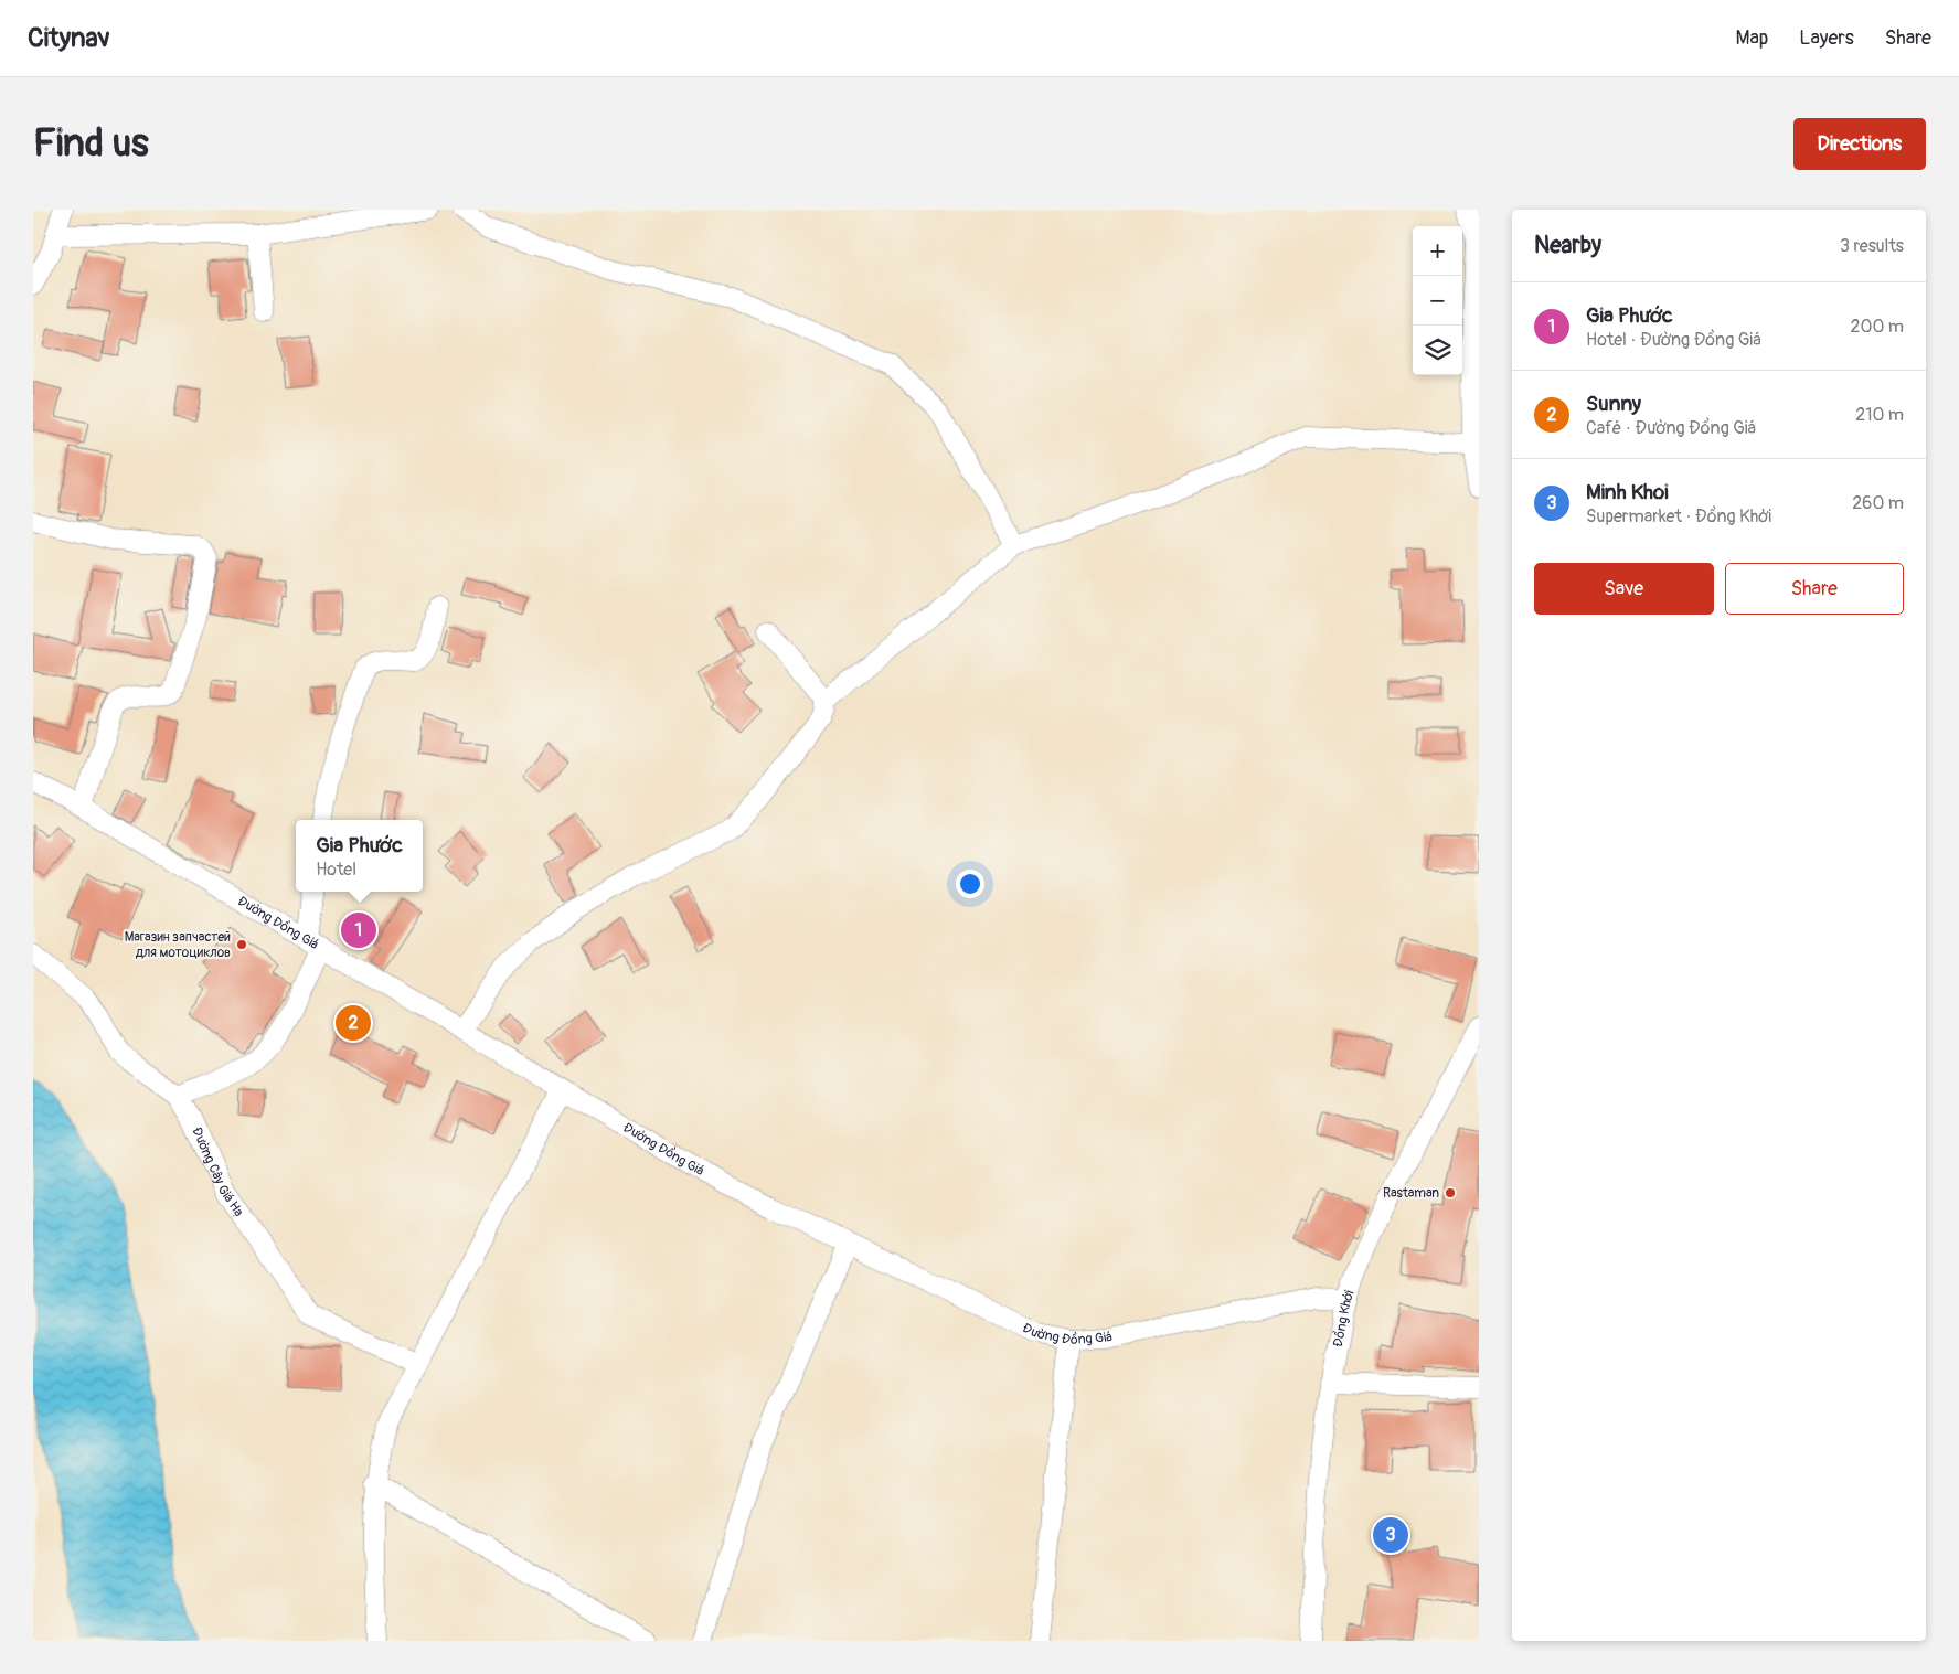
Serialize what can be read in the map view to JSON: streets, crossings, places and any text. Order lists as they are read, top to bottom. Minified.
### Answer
{"streets":{"street":["Đường Đồng Giá","Đường Cây Giá Hạ","Đồng Khởi"]},"crossings":[["Đường Đồng Giá","Đồng Khởi"]],"places":["Магазин запчастей для мотоциклов","Rastaman"],"page":{"header":"Citynav","nav":["Map","Layers","Share"],"buttons":["Directions",["Save","Share"]],"title":"Find us","heading":["Nearby","3 results"],"map_buttons":["+","−"],"list":[{"mark":"1","name":"Gia Phước","note":"Hotel · Đường Đồng Giá","value":"200 m"},{"mark":"2","name":"Sunny","note":"Café · Đường Đồng Giá","value":"210 m"},{"mark":"3","name":"Minh Khoi","note":"Supermarket · Đồng Khởi","value":"260 m"}],"popup":["Gia Phước","Hotel"],"pins":["1","2","3"]}}
